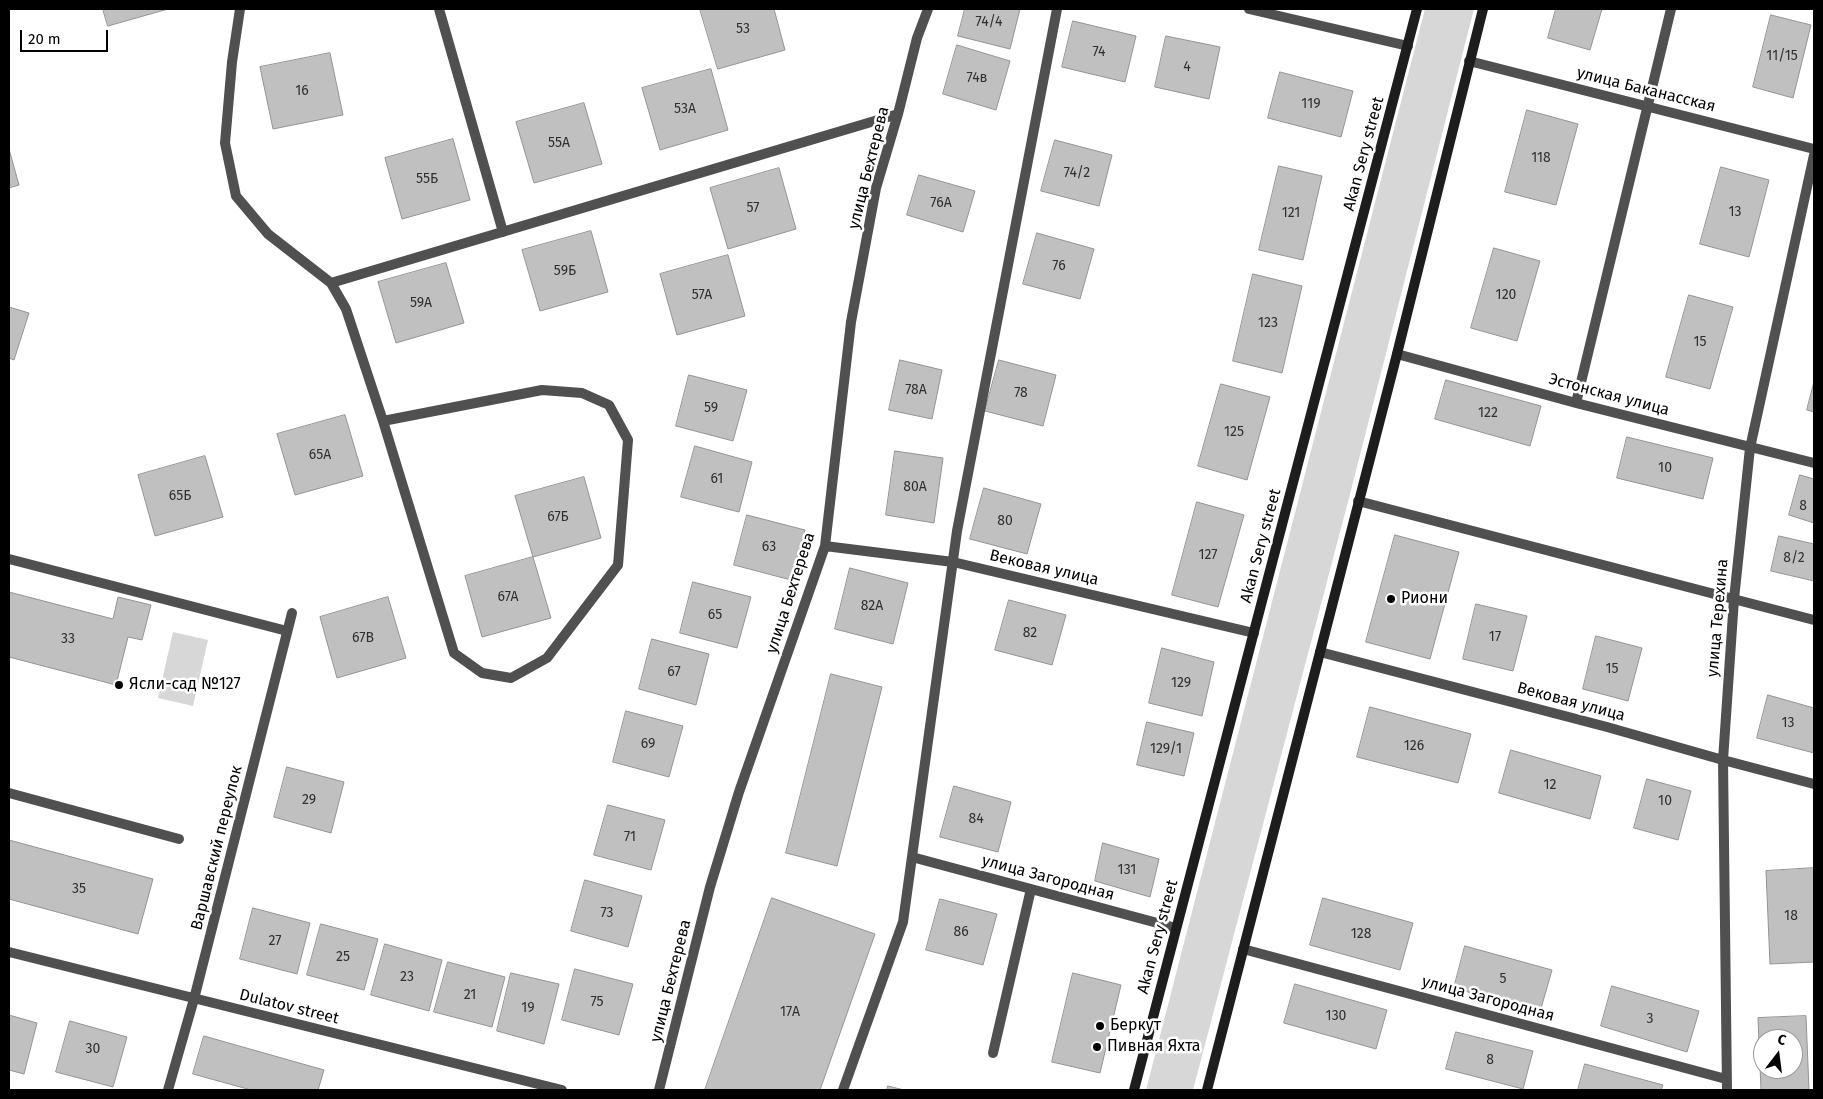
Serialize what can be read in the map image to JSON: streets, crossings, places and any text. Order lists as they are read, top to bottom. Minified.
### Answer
{"streets":{"street":["улица Баканасская","Akan Sery street","улица Бехтерева","Эстонская улица","Вековая улица","улица Терехина","Варшавский переулок","улица Загородная","Dulatov street"]},"crossings":[["Akan Sery street","Вековая улица"],["Akan Sery street","улица Загородная"],["улица Бехтерева","Вековая улица"],["Эстонская улица","улица Терехина"],["Вековая улица","улица Терехина"],["улица Терехина","улица Загородная"],["Варшавский переулок","Dulatov street"]],"places":["Риони","Ясли-сад №127","Беркут","Пивная Яхта"],"house_numbers":["74/4","53","74","11/15","4","74в","16","119","53А","55А","118","74/2","55Б","76А","57","13","121","76","59Б","57А","120","59А","123","15","78А","78","59","122","125","65А","10","61","80А","65Б","8","67Б","80","63","127","8/2","67А","82А","65","82","17","67В","33","15","67","129","13","69","126","129/1","12","29","10","84","71","131","35","73","18","86","128","27","25","23","5","21","75","19","17А","130","3","30","8"],"scale_bar":"20 m","north":"top"}
